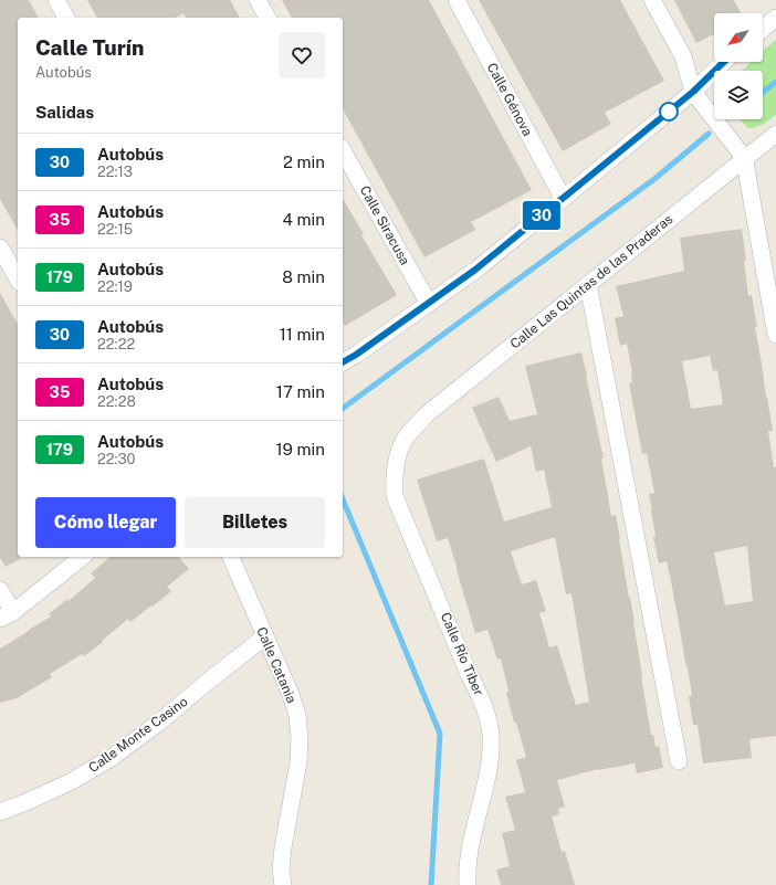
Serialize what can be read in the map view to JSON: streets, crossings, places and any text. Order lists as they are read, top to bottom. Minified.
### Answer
{"streets":{"street":["Calle Génova","Calle Siracusa","Calle Las Quintas de las Praderas","Calle Río Tiber","Calle Catania","Calle Monte Casino"]},"crossings":[["Calle Las Quintas de las Praderas","Calle Río Tiber"],["Calle Catania","Calle Monte Casino"]],"lines":["bus line 30"],"north":"bottom left","page":{"on_map":"30","heading":[["Calle Turín","Autobús"],"Salidas"],"list":[{"mark":"30","name":"Autobús","note":"22:13","value":"2 min"},{"mark":"35","name":"Autobús","note":"22:15","value":"4 min"},{"mark":"179","name":"Autobús","note":"22:19","value":"8 min"},{"mark":"30","name":"Autobús","note":"22:22","value":"11 min"},{"mark":"35","name":"Autobús","note":"22:28","value":"17 min"},{"mark":"179","name":"Autobús","note":"22:30","value":"19 min"}],"buttons":["Cómo llegar","Billetes"]}}
